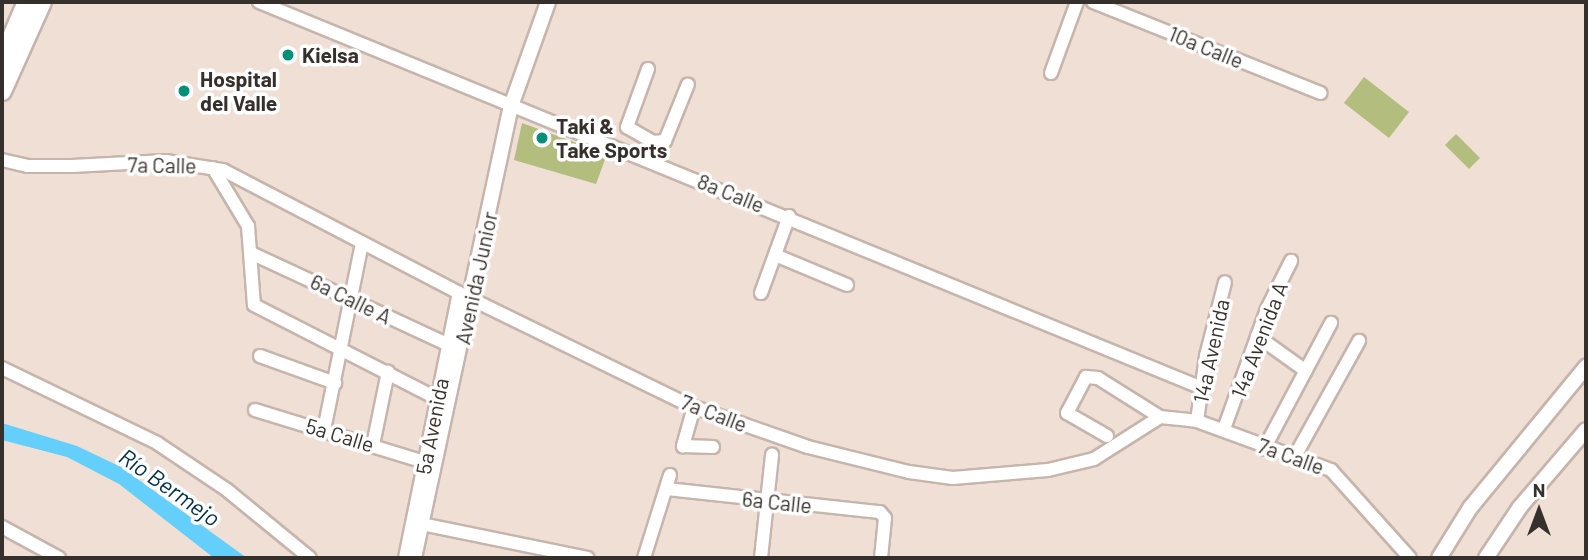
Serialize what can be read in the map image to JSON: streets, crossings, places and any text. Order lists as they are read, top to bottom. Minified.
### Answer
{"streets":{"main road":["Avenida Junior"],"street":["10a Calle","7a Calle","8a Calle","6a Calle A","14a Avenida A","14a Avenida","5a Avenida","5a Calle","6a Calle"]},"crossings":[["7a Calle","Avenida Junior"],["7a Calle","14a Avenida A"],["7a Calle","14a Avenida"],["7a Calle","5a Avenida"],["8a Calle","Avenida Junior"],["8a Calle","14a Avenida"],["Avenida Junior","5a Avenida"],["6a Calle A","5a Avenida"],["5a Avenida","5a Calle"]],"water":["Río Bermejo"],"places":["Kielsa","Hospital del Valle","Taki & Take Sports"],"north":"top"}
